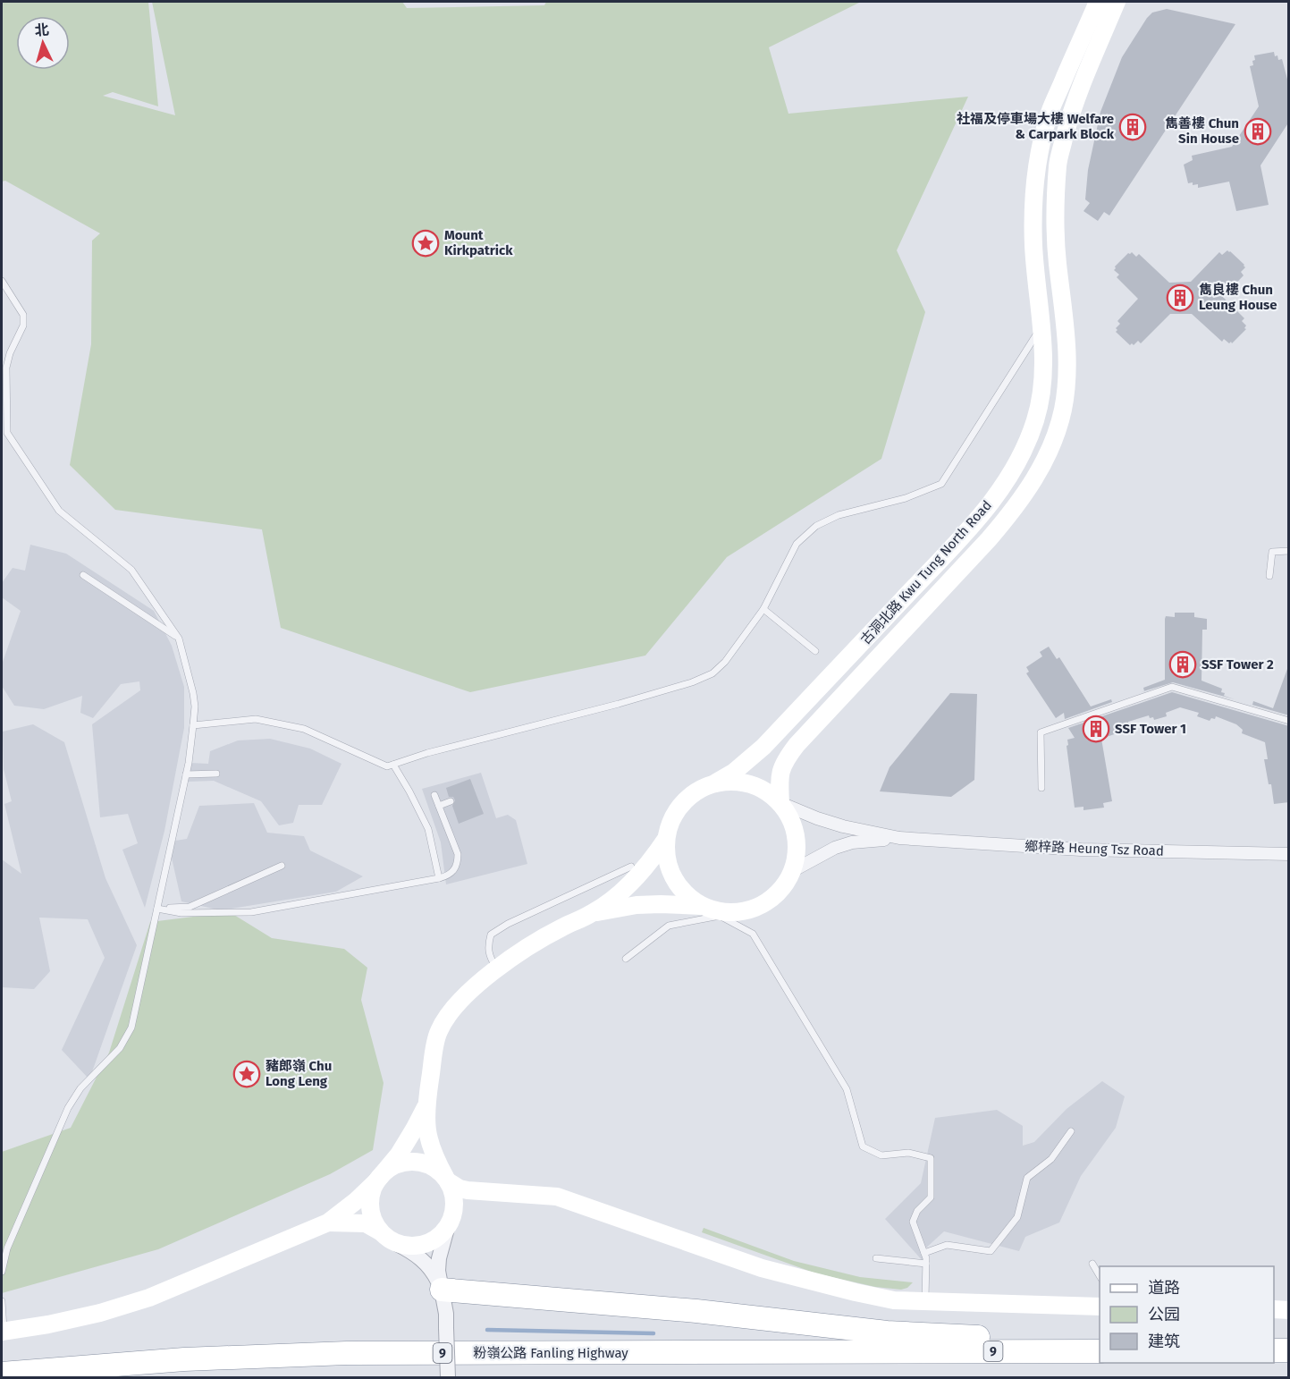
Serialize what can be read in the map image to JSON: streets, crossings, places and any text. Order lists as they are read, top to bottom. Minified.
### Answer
{"streets":{"highway":["9","粉嶺公路 Fanling Highway"],"main road":["古洞北路 Kwu Tung North Road"],"street":["鄉梓路 Heung Tsz Road"]},"crossings":[["古洞北路 Kwu Tung North Road","鄉梓路 Heung Tsz Road"]],"places":{"building":["社福及停車場大樓 Welfare & Carpark Block","雋善樓 Chun Sin House","雋良樓 Chun Leung House","SSF Tower 2","SSF Tower 1"],"place":["Mount Kirkpatrick","豬郎嶺 Chu Long Leng"]},"legend":["道路","公园","建筑"],"north":"top"}
